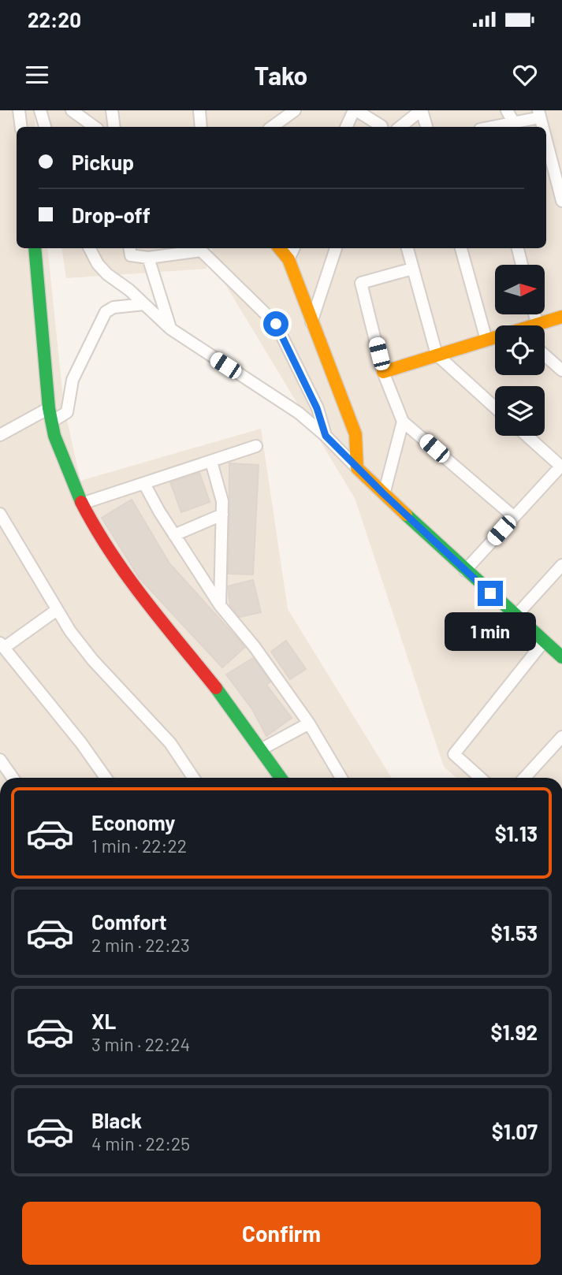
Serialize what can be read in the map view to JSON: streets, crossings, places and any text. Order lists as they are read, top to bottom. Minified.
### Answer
{"north":"right","page":{"status":"22:20","header":"Tako","banner":["Pickup","Drop-off"],"bubble":"1 min","list":[{"name":"Economy","note":"1 min · 22:22","value":"$1.13"},{"name":"Comfort","note":"2 min · 22:23","value":"$1.53"},{"name":"XL","note":"3 min · 22:24","value":"$1.92"},{"name":"Black","note":"4 min · 22:25","value":"$1.07"}],"buttons":"Confirm"}}
